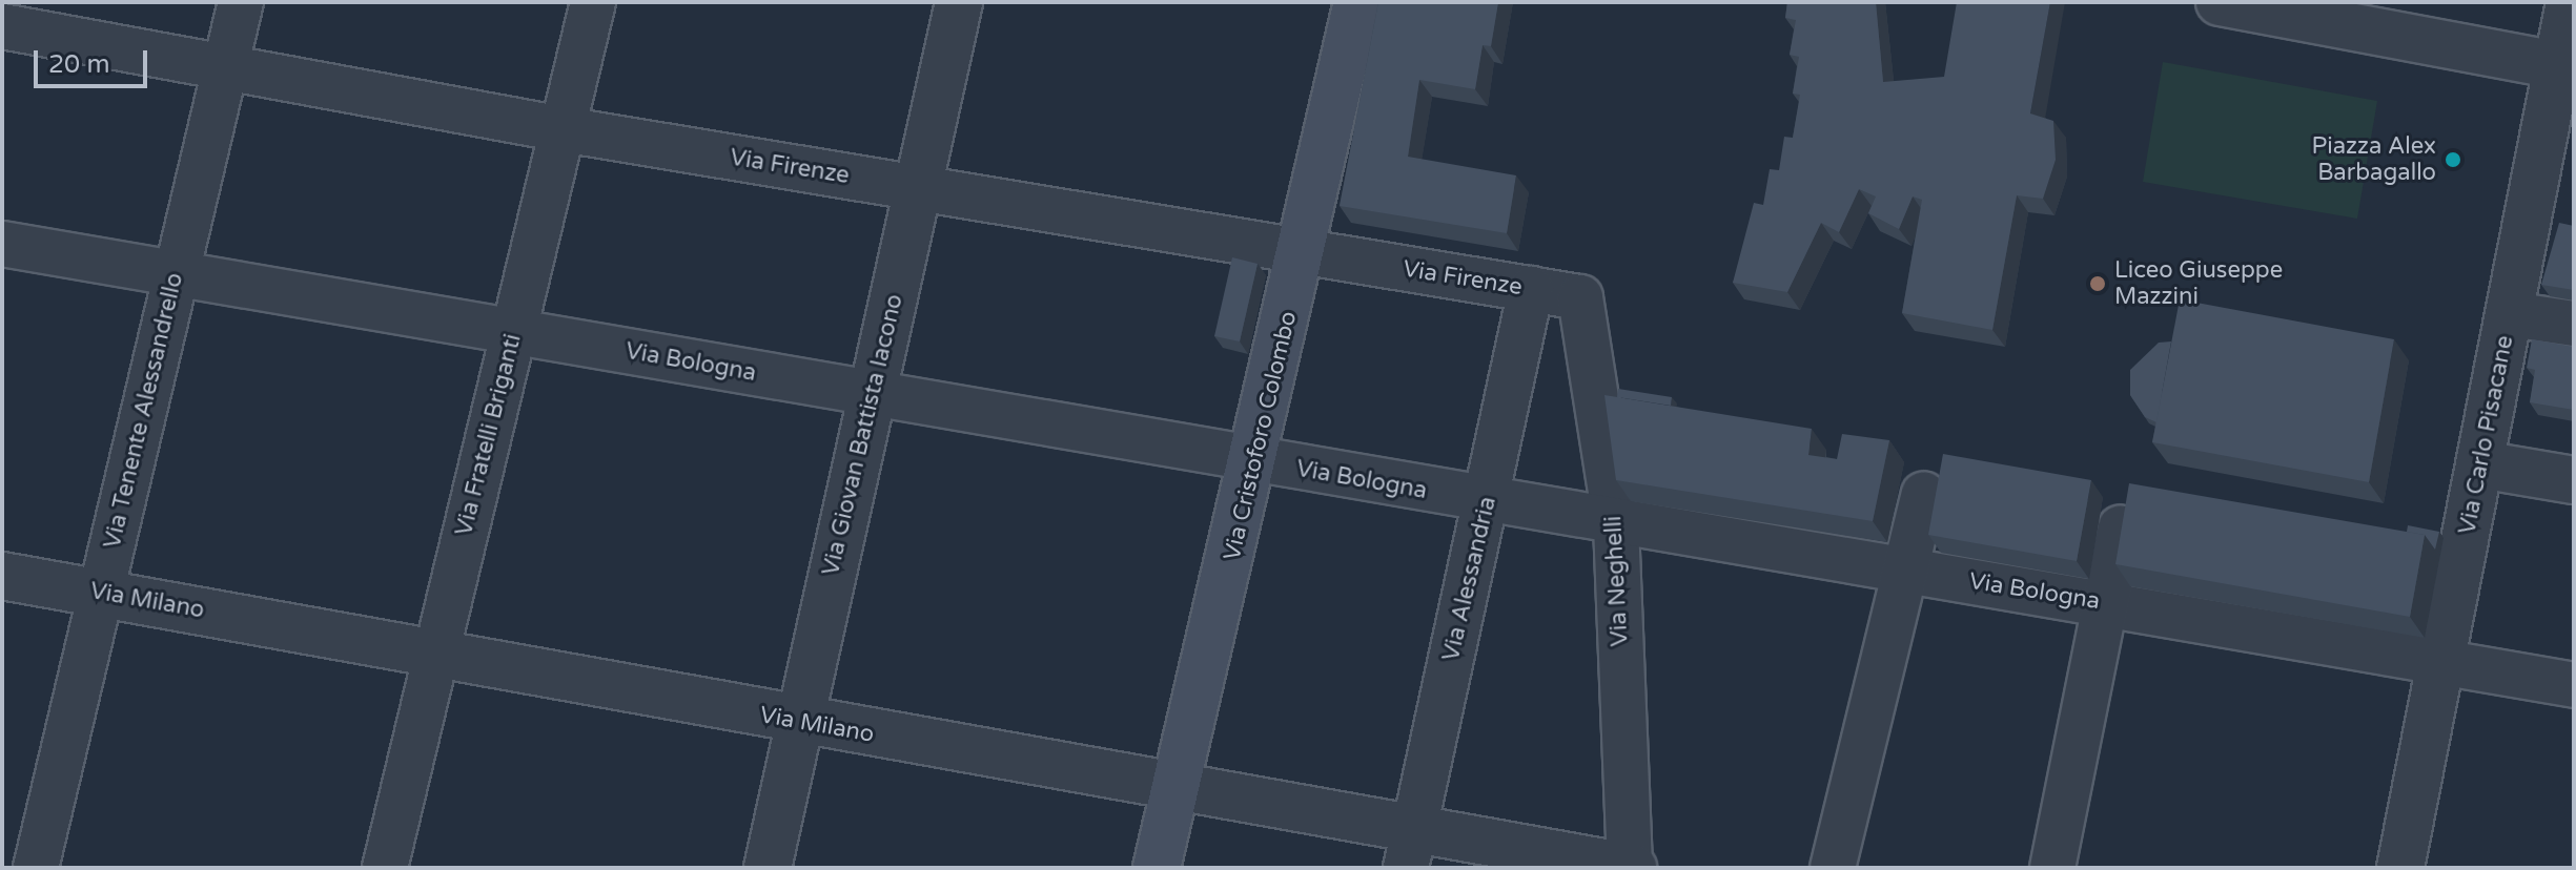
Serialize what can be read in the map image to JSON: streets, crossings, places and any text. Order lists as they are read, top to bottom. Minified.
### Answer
{"streets":{"main road":["Via Cristoforo Colombo"],"street":["Via Firenze","Via Bologna","Via Tenente Alessandrello","Via Fratelli Briganti","Via Giovan Battista Iacono","Via Carlo Pisacane","Via Alessandria","Via Neghelli","Via Milano"]},"crossings":[["Via Firenze","Via Tenente Alessandrello"],["Via Firenze","Via Fratelli Briganti"],["Via Firenze","Via Giovan Battista Iacono"],["Via Firenze","Via Cristoforo Colombo"],["Via Firenze","Via Alessandria"],["Via Firenze","Via Neghelli"],["Via Bologna","Via Tenente Alessandrello"],["Via Bologna","Via Fratelli Briganti"],["Via Bologna","Via Giovan Battista Iacono"],["Via Bologna","Via Carlo Pisacane"],["Via Bologna","Via Cristoforo Colombo"],["Via Bologna","Via Alessandria"],["Via Bologna","Via Neghelli"],["Via Tenente Alessandrello","Via Milano"],["Via Fratelli Briganti","Via Milano"],["Via Giovan Battista Iacono","Via Milano"],["Via Cristoforo Colombo","Via Milano"],["Via Alessandria","Via Milano"],["Via Neghelli","Via Milano"]],"places":["Piazza Alex Barbagallo","Liceo Giuseppe Mazzini"],"scale_bar":"20 m"}
